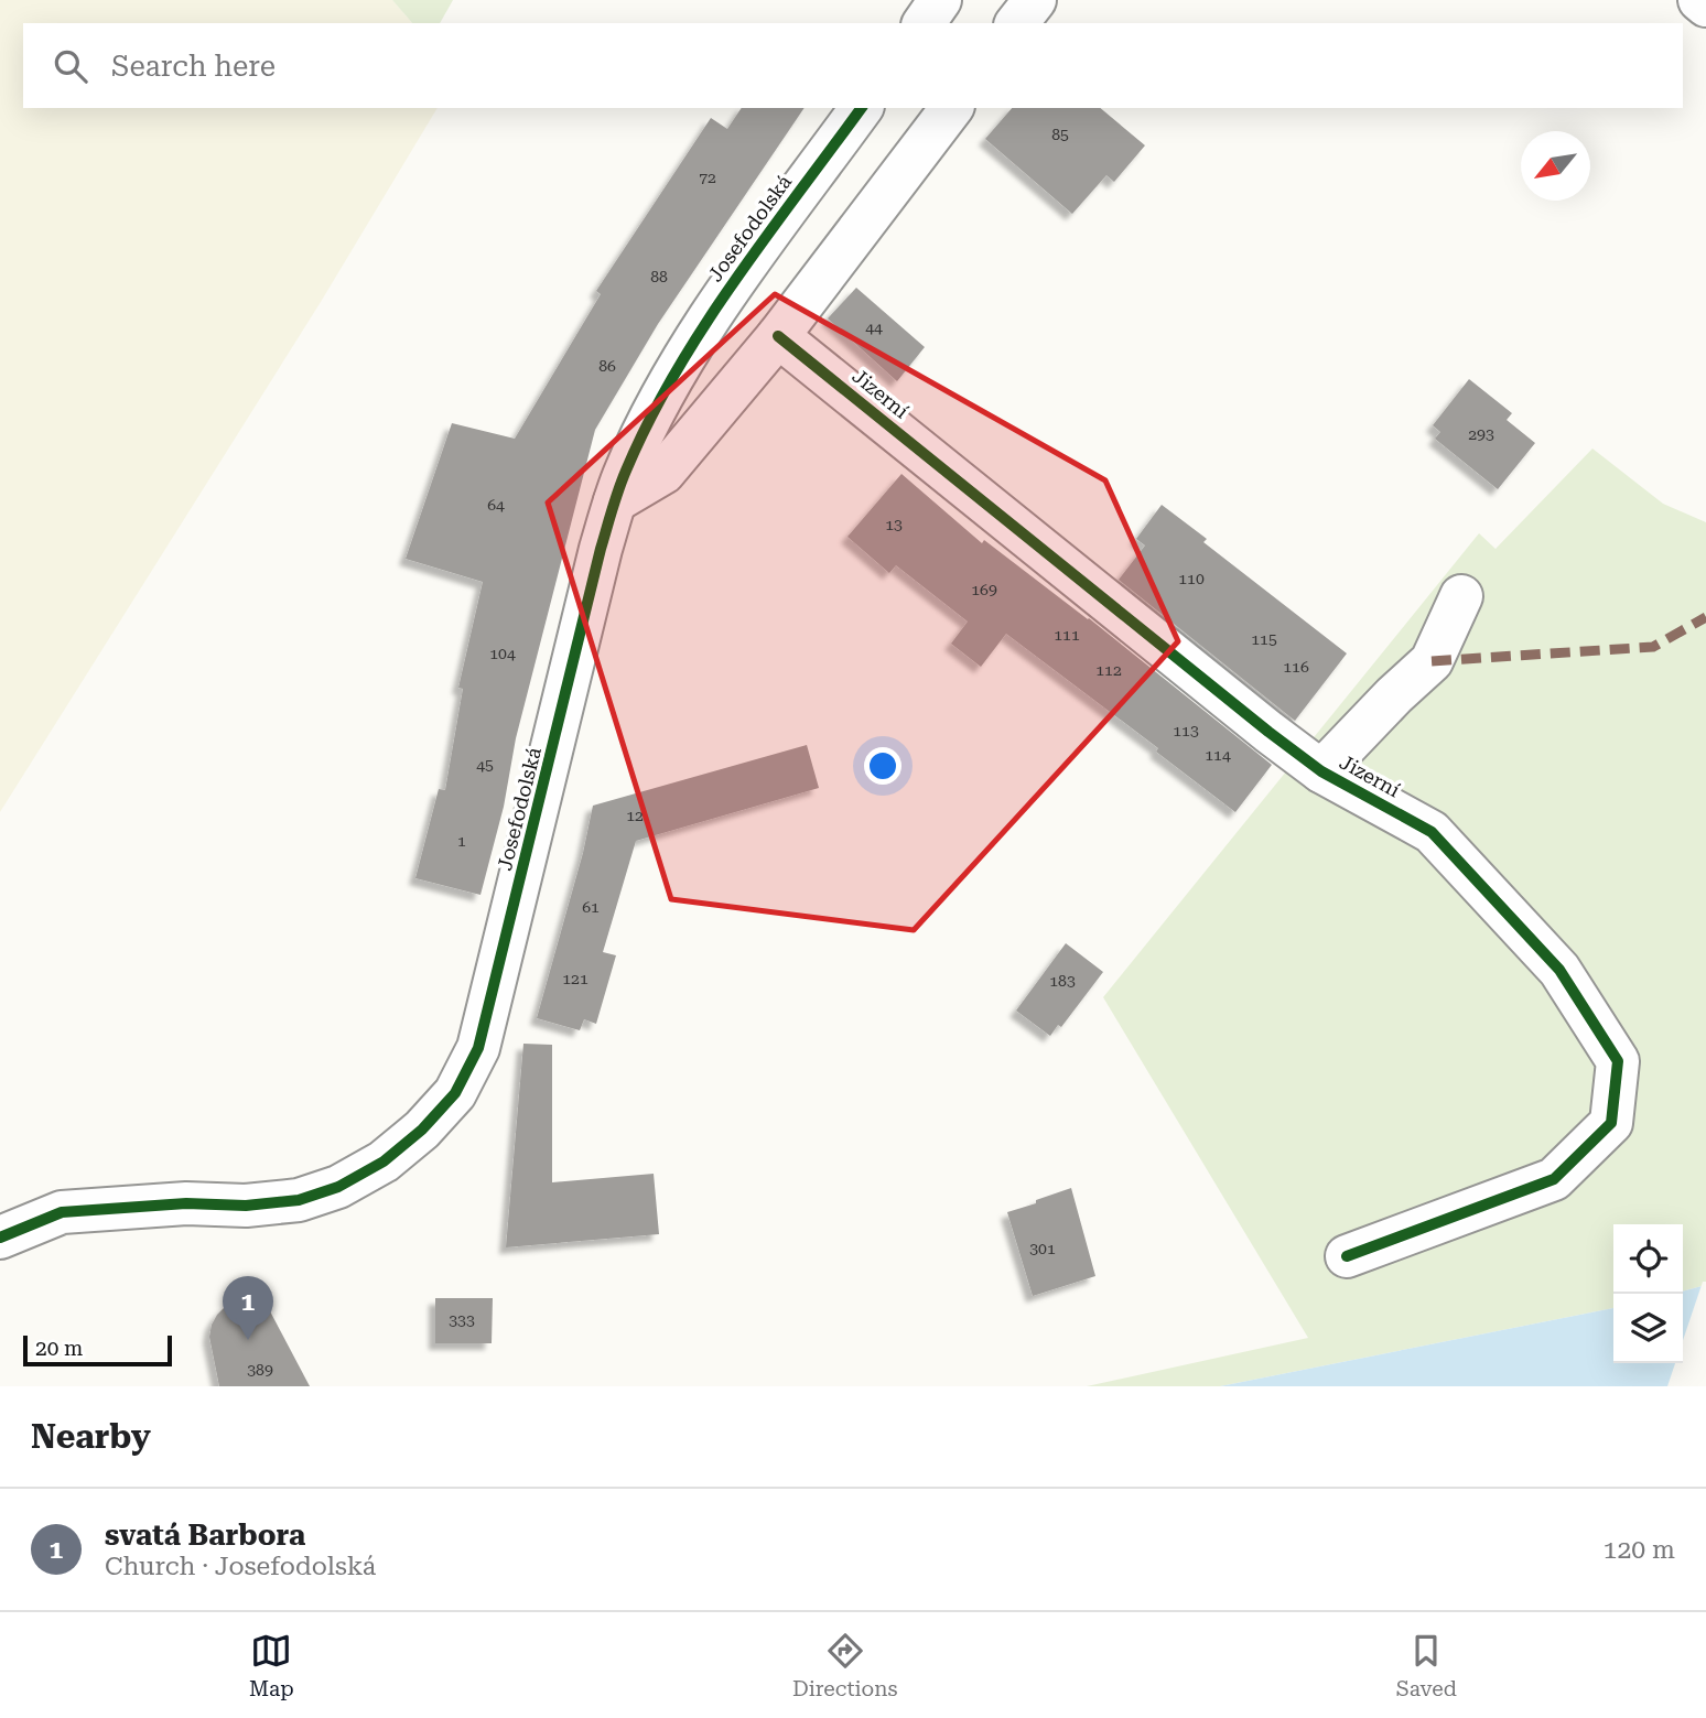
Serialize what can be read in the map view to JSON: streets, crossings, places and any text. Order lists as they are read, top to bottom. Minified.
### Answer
{"streets":{"street":["Josefodolská","Jizerní"]},"house_numbers":["85","72","88","44","86","293","64","13","110","169","111","115","104","116","112","113","114","45","12","1","61","121","183","301","333","389"],"scale_bar":"20 m","north":"bottom left","page":{"search":"Search here","pins":"1","scale":"20 m","heading":"Nearby","list":[{"mark":"1","name":"svatá Barbora","note":"Church · Josefodolská","value":"120 m"}],"nav":["Map","Directions","Saved"]}}
